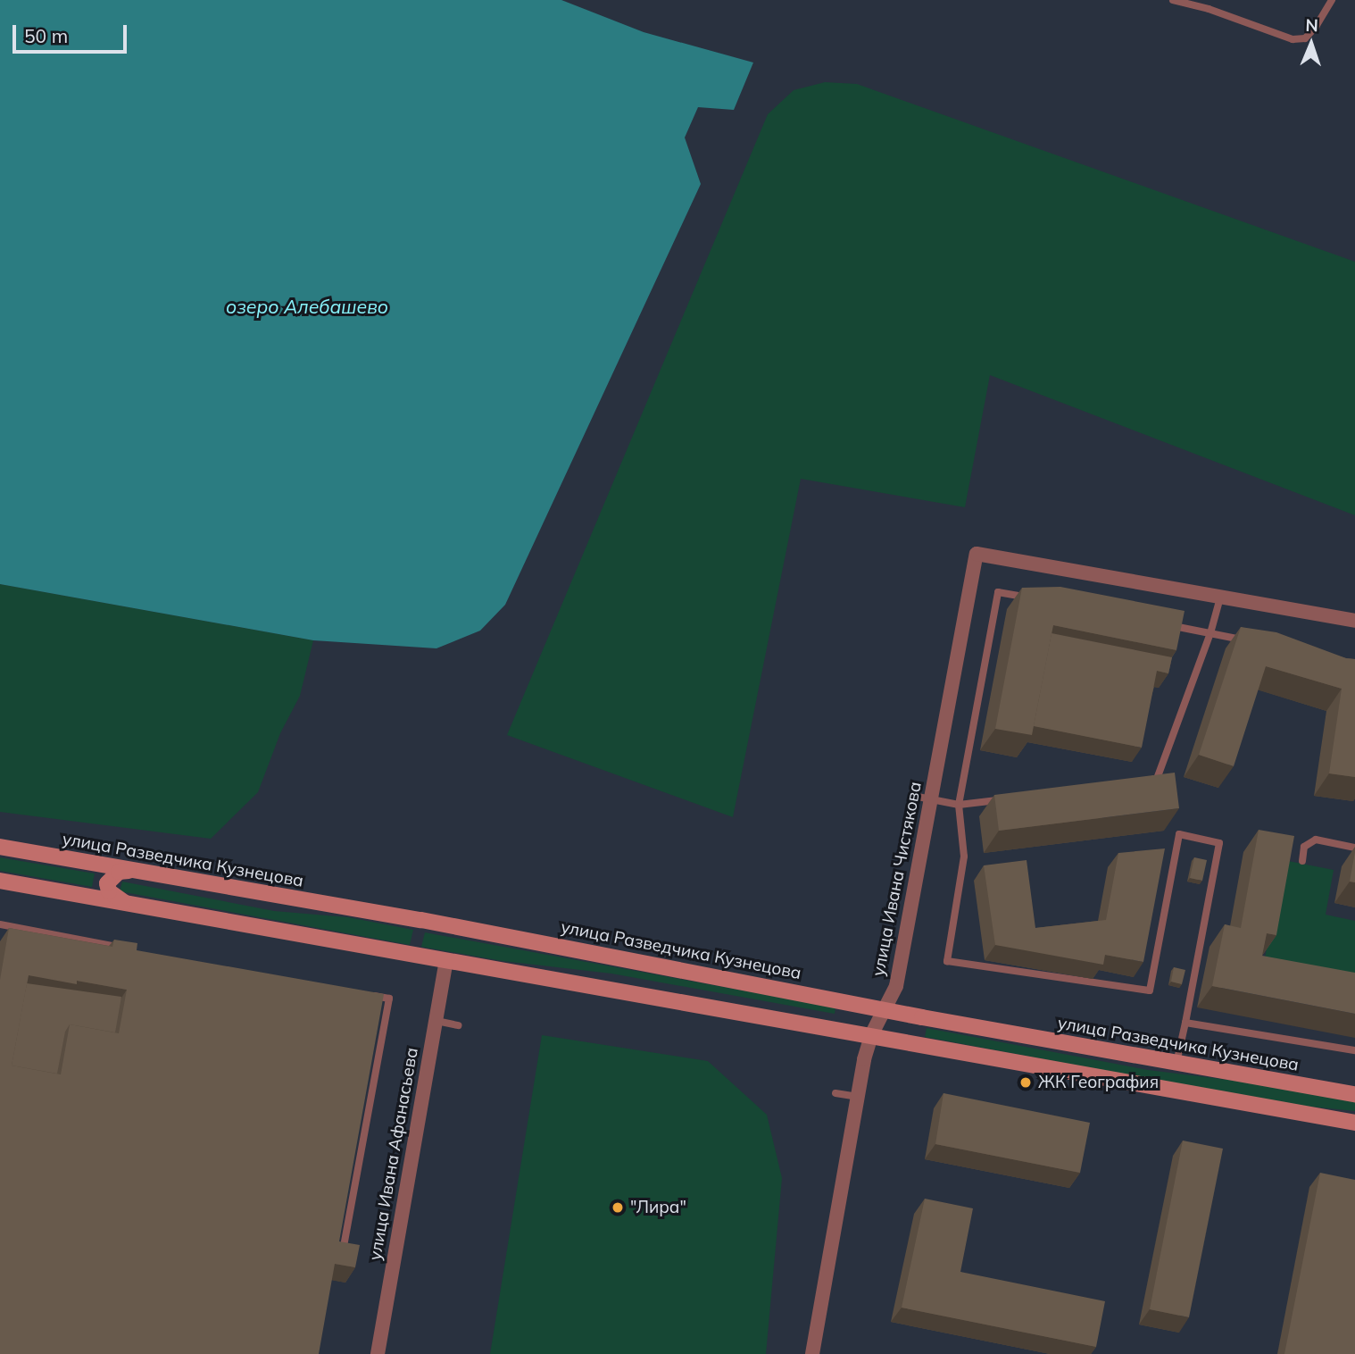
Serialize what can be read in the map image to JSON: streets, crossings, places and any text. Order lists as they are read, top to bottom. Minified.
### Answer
{"streets":{"main road":["улица Разведчика Кузнецова"],"street":["улица Ивана Чистякова","улица Ивана Афанасьева"]},"crossings":[["улица Разведчика Кузнецова","улица Ивана Чистякова"]],"water":["озеро Алебашево"],"places":["ЖК География","\"Лира\""],"scale_bar":"50 m","north":"top"}
